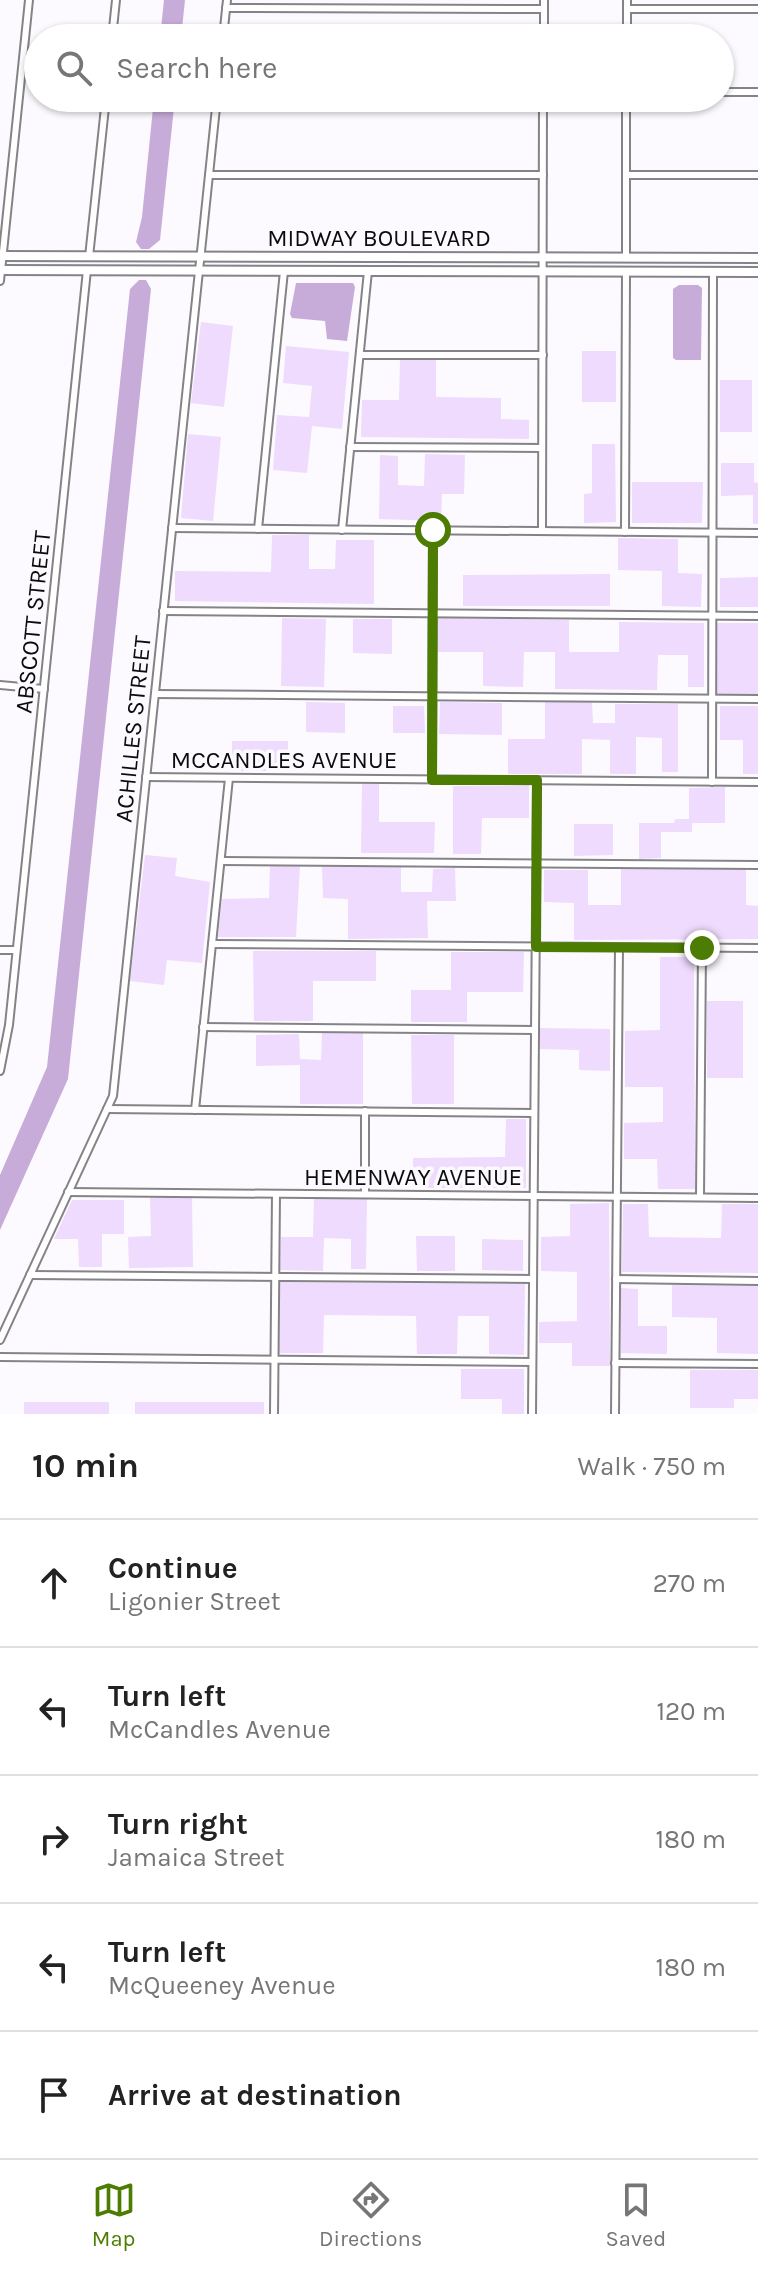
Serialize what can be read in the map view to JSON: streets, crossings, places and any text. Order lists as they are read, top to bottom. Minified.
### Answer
{"streets":{"street":["MIDWAY BOULEVARD","ABSCOTT STREET","ACHILLES STREET","MCCANDLES AVENUE","HEMENWAY AVENUE"]},"crossings":[["MIDWAY BOULEVARD","ABSCOTT STREET"],["MIDWAY BOULEVARD","ACHILLES STREET"],["ACHILLES STREET","MCCANDLES AVENUE"],["ACHILLES STREET","HEMENWAY AVENUE"]],"page":{"search":"Search here","heading":["10 min","Walk · 750 m"],"list":[["Continue","Ligonier Street","270 m"],["Turn left","McCandles Avenue","120 m"],["Turn right","Jamaica Street","180 m"],["Turn left","McQueeney Avenue","180 m"],"Arrive at destination"],"nav":["Map","Directions","Saved"]}}
